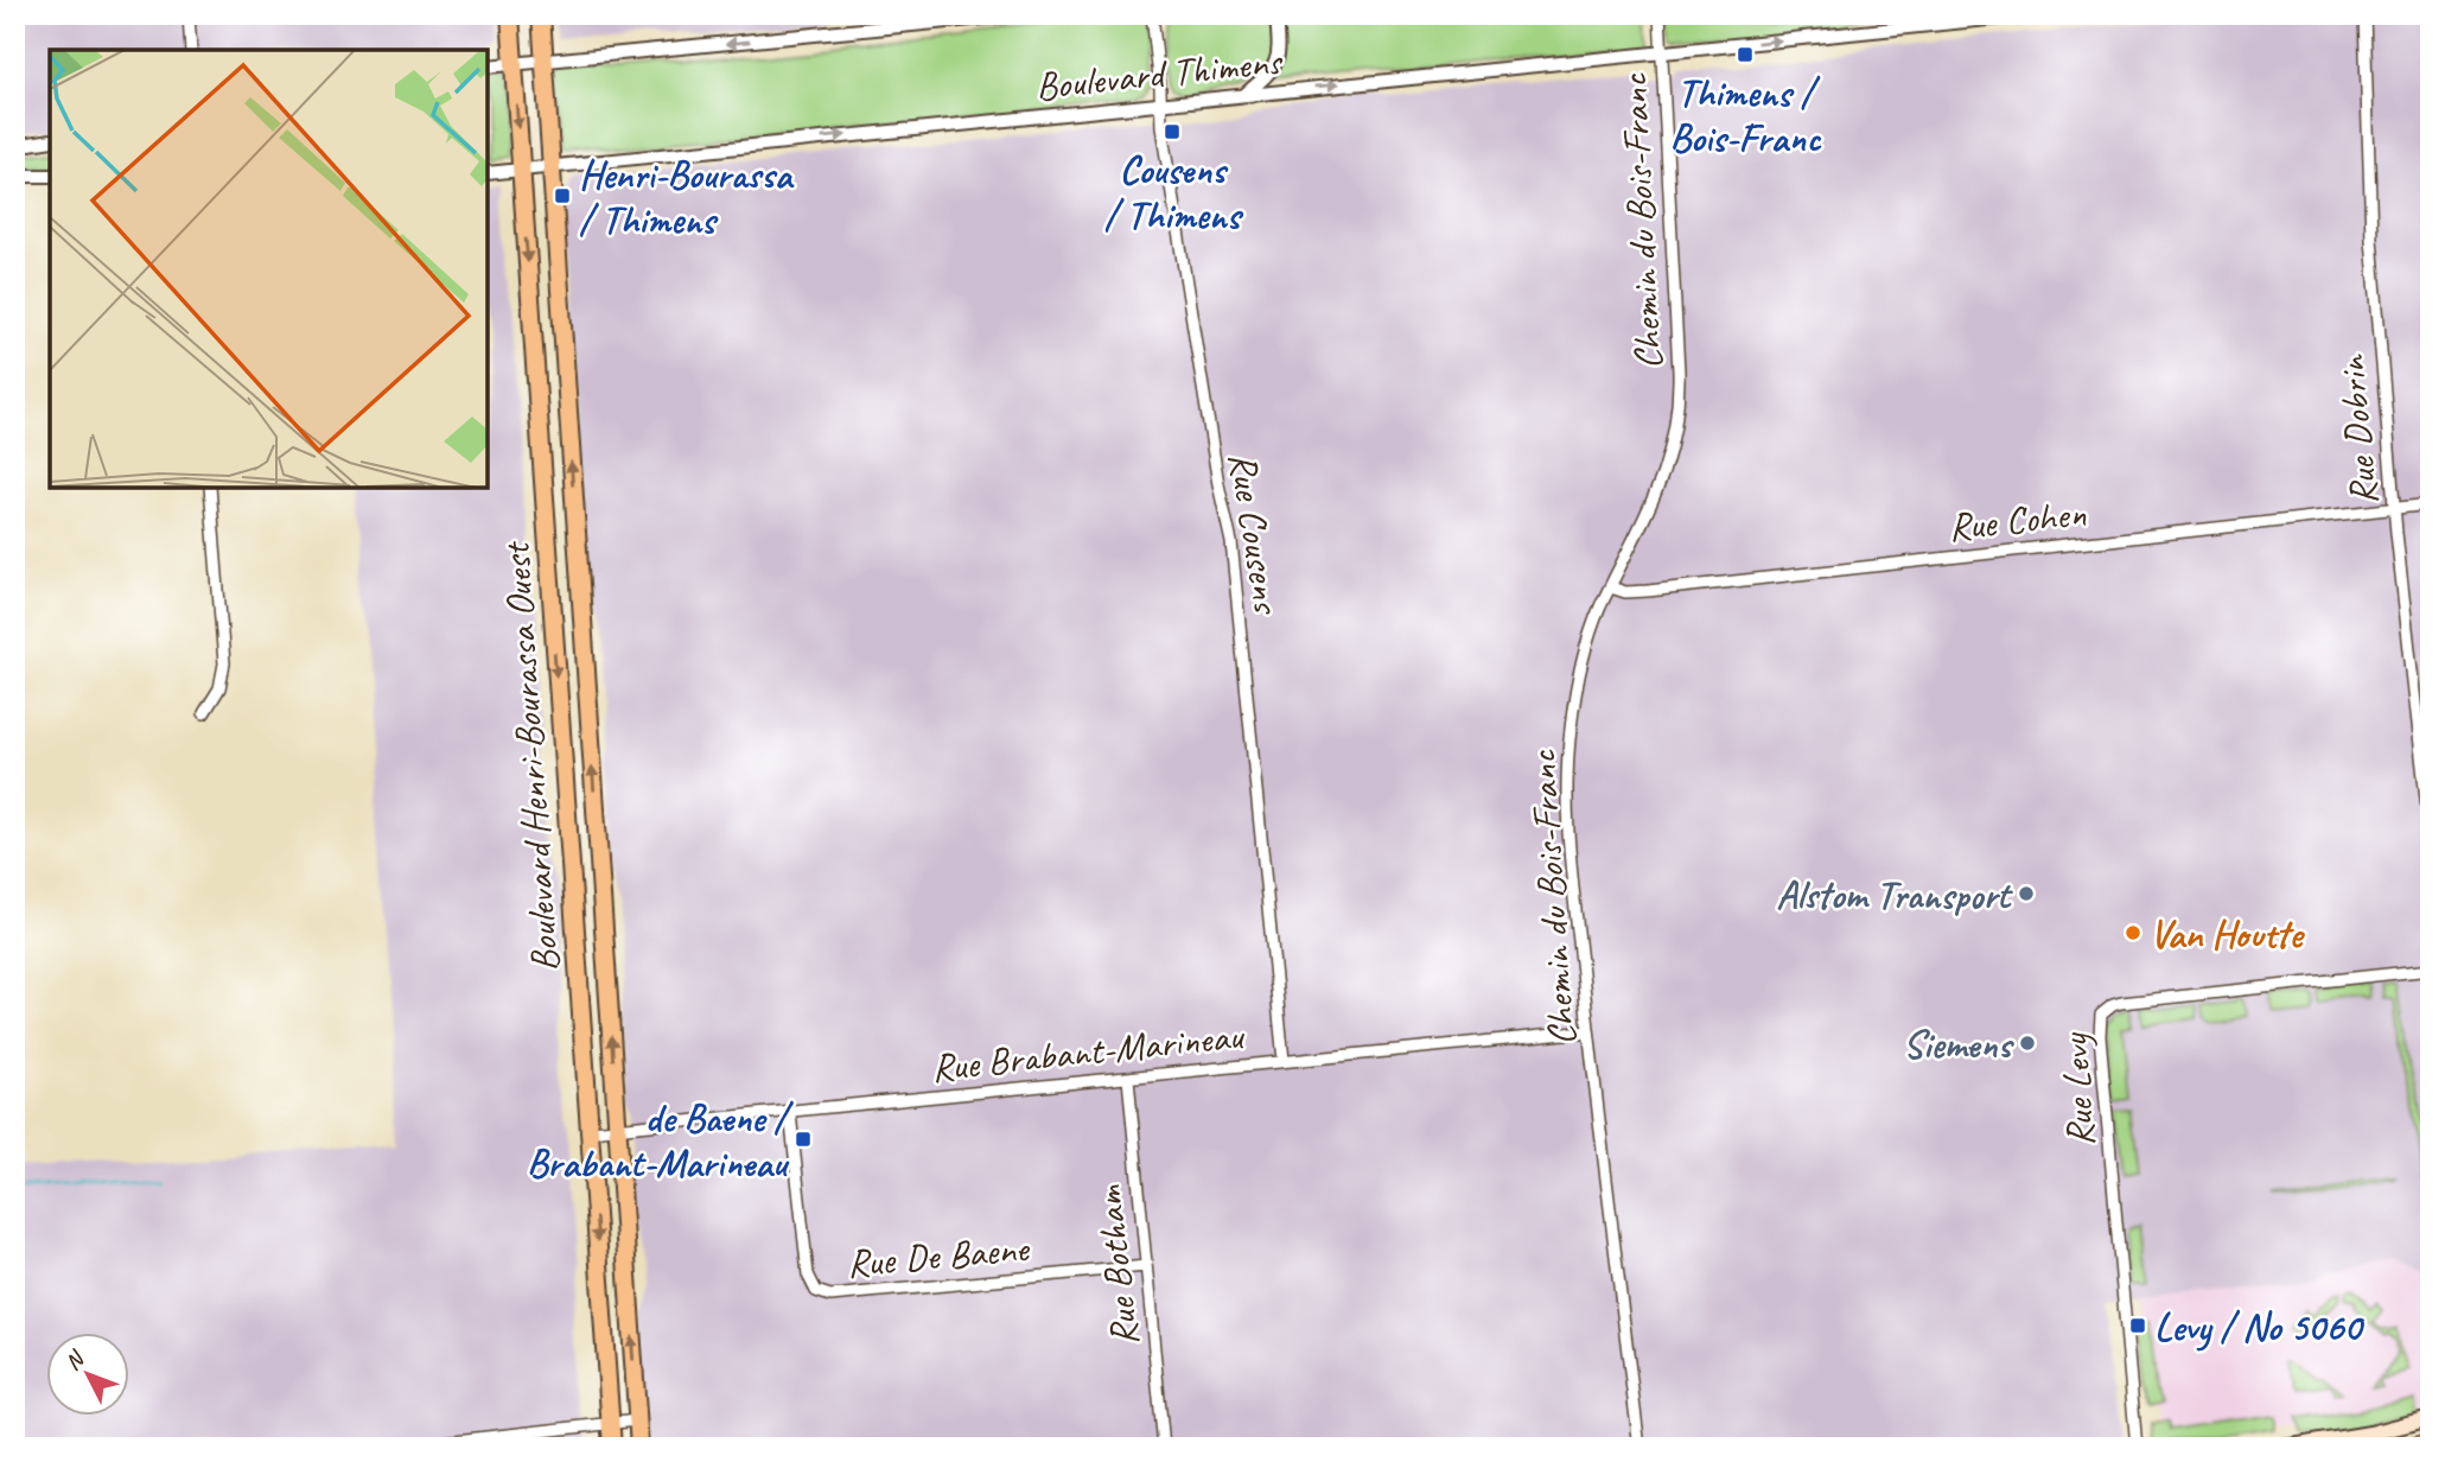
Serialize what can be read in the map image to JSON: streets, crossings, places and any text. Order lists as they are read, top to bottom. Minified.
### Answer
{"streets":{"main road":["Boulevard Henri-Bourassa Ouest"],"street":["Boulevard Thimens","Chemin du Bois-Franc","Rue Dobrin","Rue Cohen","Rue Cousens","Rue Brabant-Marineau","Rue Levy","Rue De Baene","Rue Botham"]},"crossings":[["Boulevard Thimens","Chemin du Bois-Franc"],["Boulevard Thimens","Rue Cousens"],["Boulevard Thimens","Boulevard Henri-Bourassa Ouest"],["Chemin du Bois-Franc","Rue Cohen"],["Chemin du Bois-Franc","Rue Brabant-Marineau"],["Rue Dobrin","Rue Cohen"],["Rue Cousens","Rue Brabant-Marineau"],["Boulevard Henri-Bourassa Ouest","Rue Brabant-Marineau"],["Rue Brabant-Marineau","Rue De Baene"],["Rue Brabant-Marineau","Rue Botham"],["Rue De Baene","Rue Botham"]],"places":{"transit":["Thimens / Bois-Franc","Cousens / Thimens","Henri-Bourassa / Thimens","de Baene / Brabant-Marineau","Levy / No 5060"],"other":["Alstom Transport","Van Houtte","Siemens"]},"north":"top left"}
